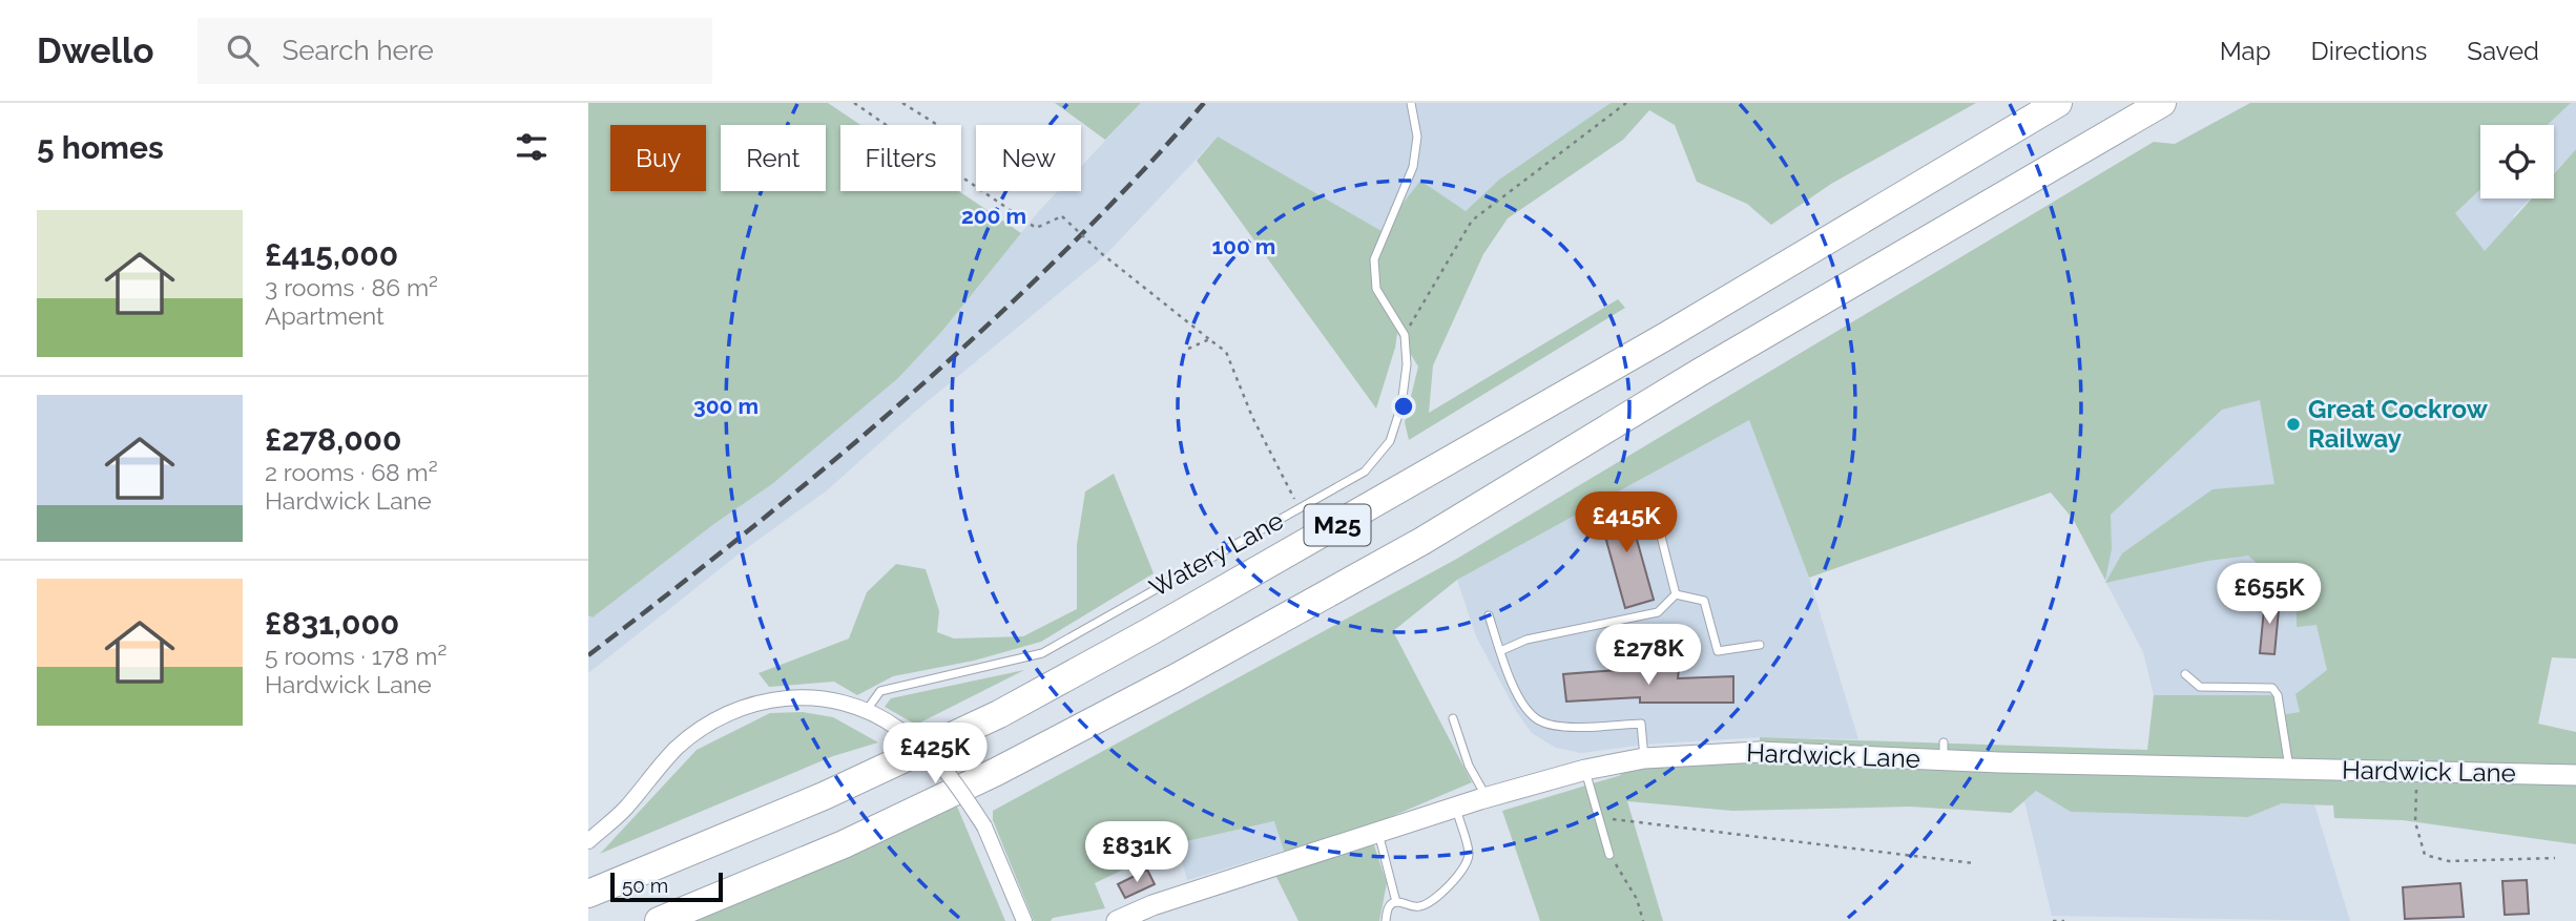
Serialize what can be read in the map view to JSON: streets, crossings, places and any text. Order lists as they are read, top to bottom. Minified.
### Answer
{"streets":{"highway":["M25"],"street":["Hardwick Lane"],"lane":["Watery Lane"]},"places":["Great Cockrow Railway"],"scale_bar":"50 m","page":{"header":"Dwello","search":"Search here","nav":["Map","Directions","Saved"],"heading":"5 homes","chip":["Buy","Rent","Filters","New"],"list":[{"name":"£415,000","note":"3 rooms · 86 m² · Apartment"},{"name":"£278,000","note":"2 rooms · 68 m² · Hardwick Lane"},{"name":"£831,000","note":"5 rooms · 178 m² · Hardwick Lane"}],"price":["£415K","£655K","£278K","£425K","£831K"],"scale":"50 m"},"rings":["200 m","100 m","300 m"]}
